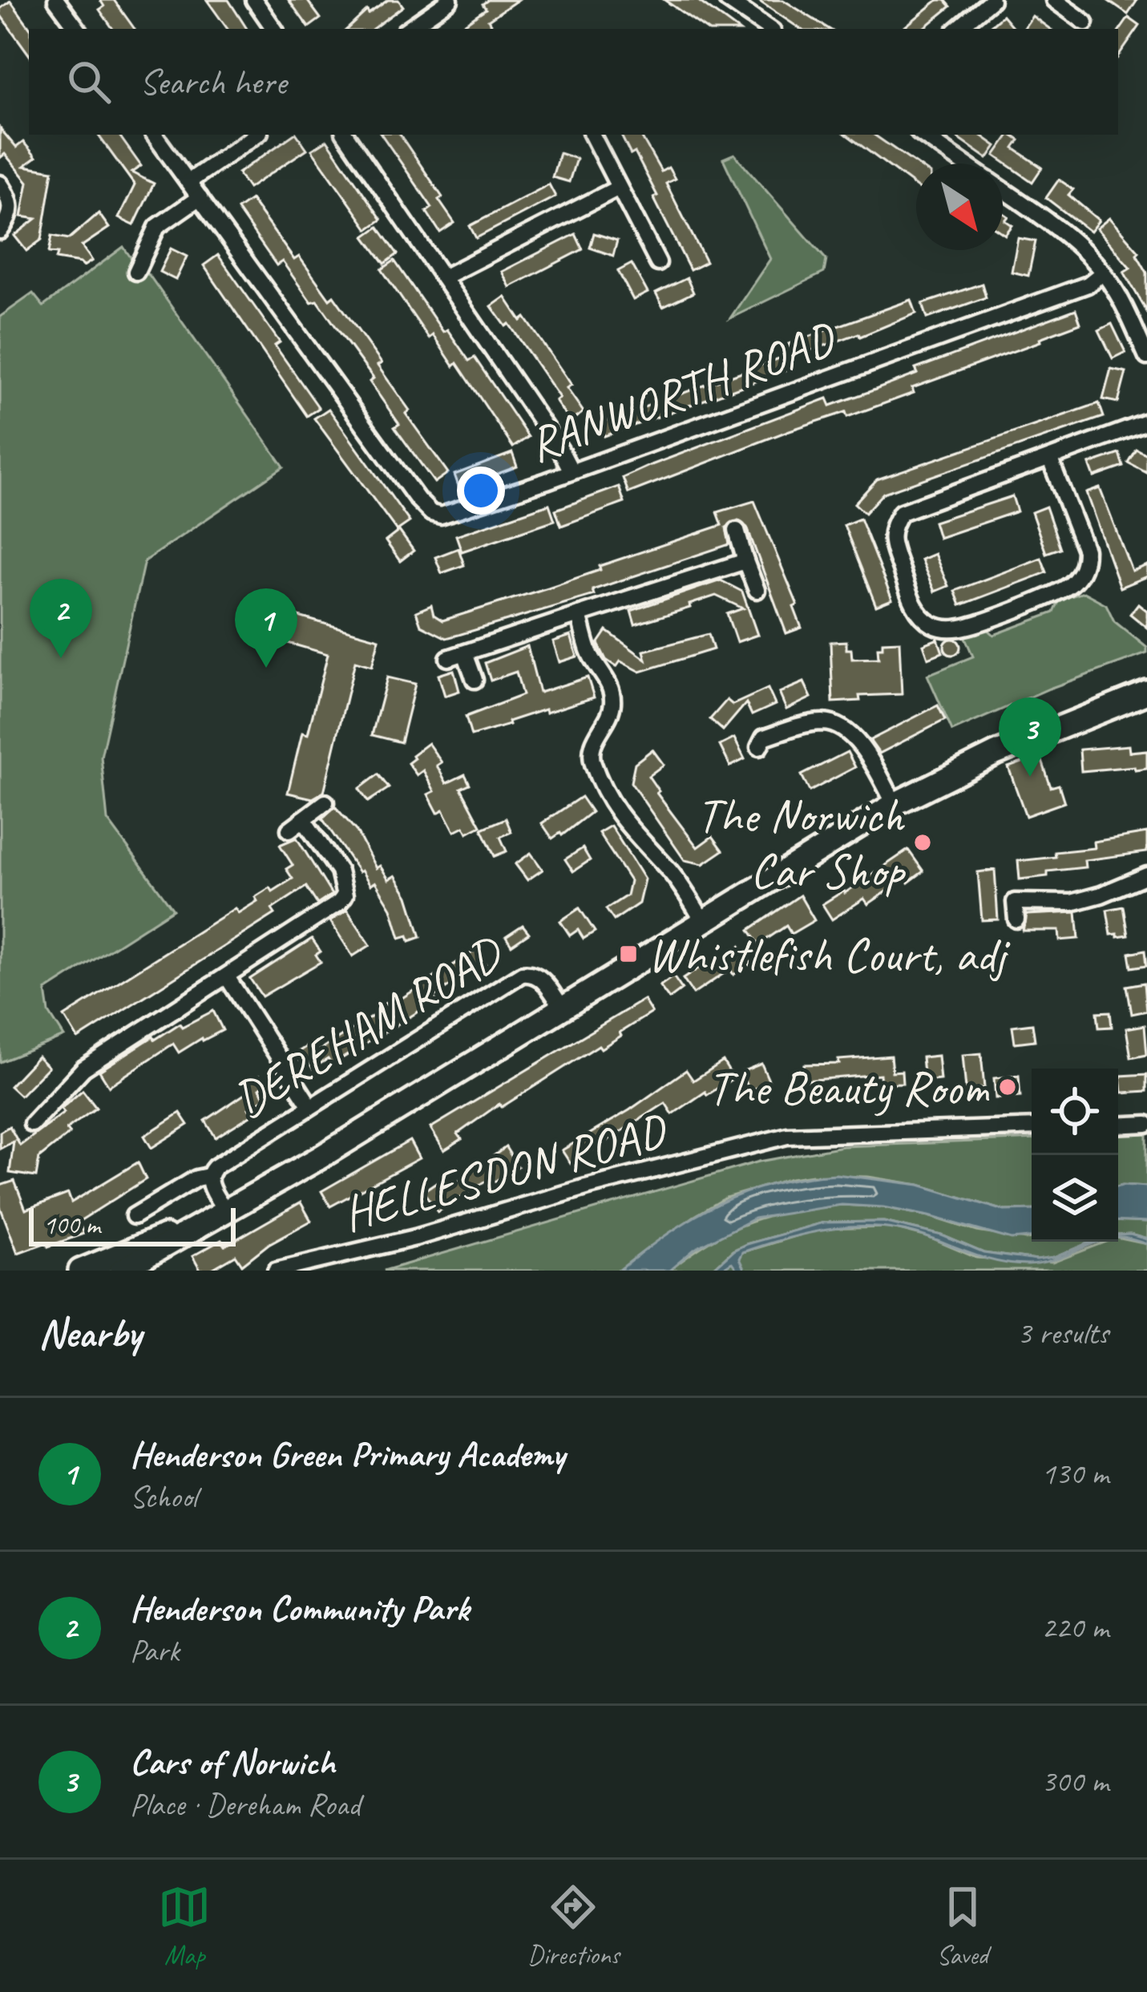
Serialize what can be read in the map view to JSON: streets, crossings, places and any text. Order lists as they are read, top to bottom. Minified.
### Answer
{"streets":{"highway":["DEREHAM ROAD"],"street":["RANWORTH ROAD","HELLESDON ROAD"]},"places":{"other":["The Norwich Car Shop","The Beauty Room"],"transit":["Whistlefish Court, adj"]},"scale_bar":"100 m","north":"bottom right","page":{"search":"Search here","pins":["2","1","3"],"scale":"100 m","heading":["Nearby","3 results"],"list":[{"mark":"1","name":"Henderson Green Primary Academy","note":"School","value":"130 m"},{"mark":"2","name":"Henderson Community Park","note":"Park","value":"220 m"},{"mark":"3","name":"Cars of Norwich","note":"Place · Dereham Road","value":"300 m"}],"nav":["Map","Directions","Saved"]}}
